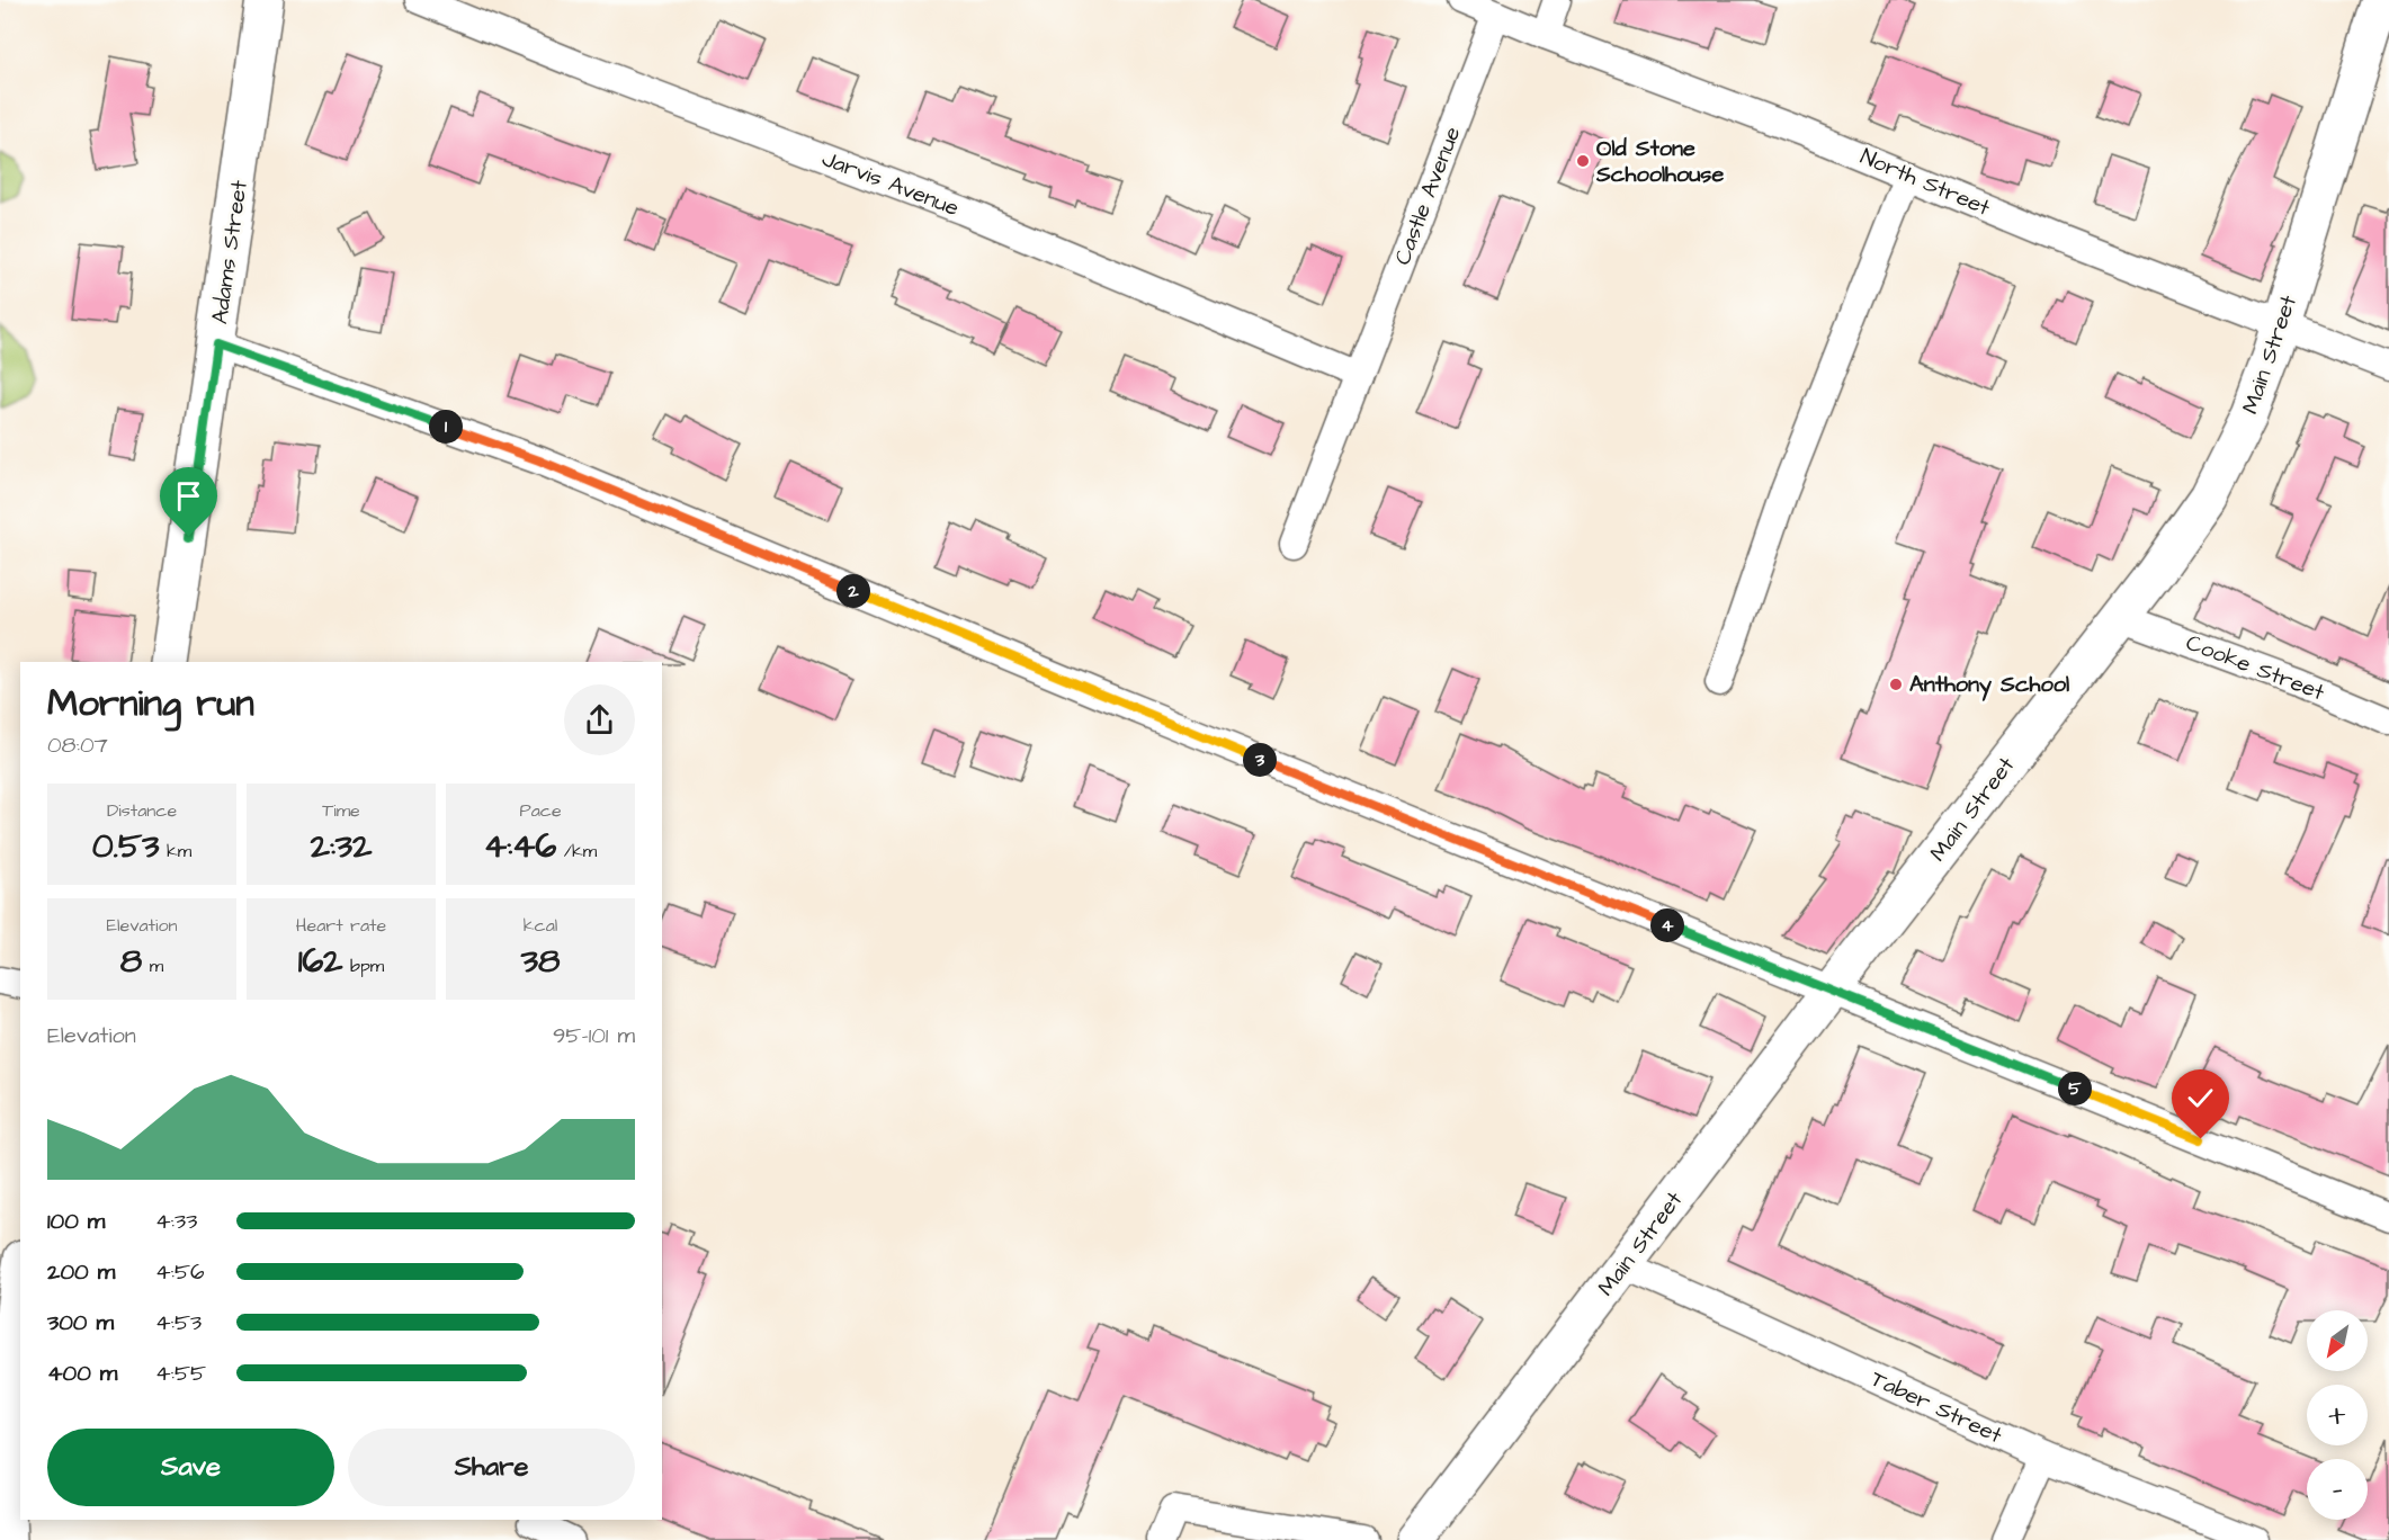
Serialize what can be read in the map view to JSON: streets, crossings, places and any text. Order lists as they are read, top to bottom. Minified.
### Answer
{"streets":{"main road":["Adams Street","Main Street"],"street":["North Street","Jarvis Avenue","Castle Avenue","Cooke Street","Taber Street"]},"crossings":[["North Street","Castle Avenue"],["North Street","Main Street"],["Jarvis Avenue","Castle Avenue"],["Main Street","Cooke Street"],["Main Street","Taber Street"]],"places":["Old Stone Schoolhouse","Anthony School"],"north":"bottom left","page":{"pins":["1","2","3","4","5"],"heading":["Morning run","08:07"],"stats":[["Distance","0.53 km"],["Time","2:32"],["Pace","4:46 /km"],["Elevation","8 m"],["Heart rate","162 bpm"],["kcal","38"]],"chart":["Elevation","95–101 m"],"list":[{"name":"100 m","note":"4:33"},{"name":"200 m","note":"4:56"},{"name":"300 m","note":"4:53"},{"name":"400 m","note":"4:55"}],"map_buttons":["+","−"],"buttons":["Save","Share"]}}
